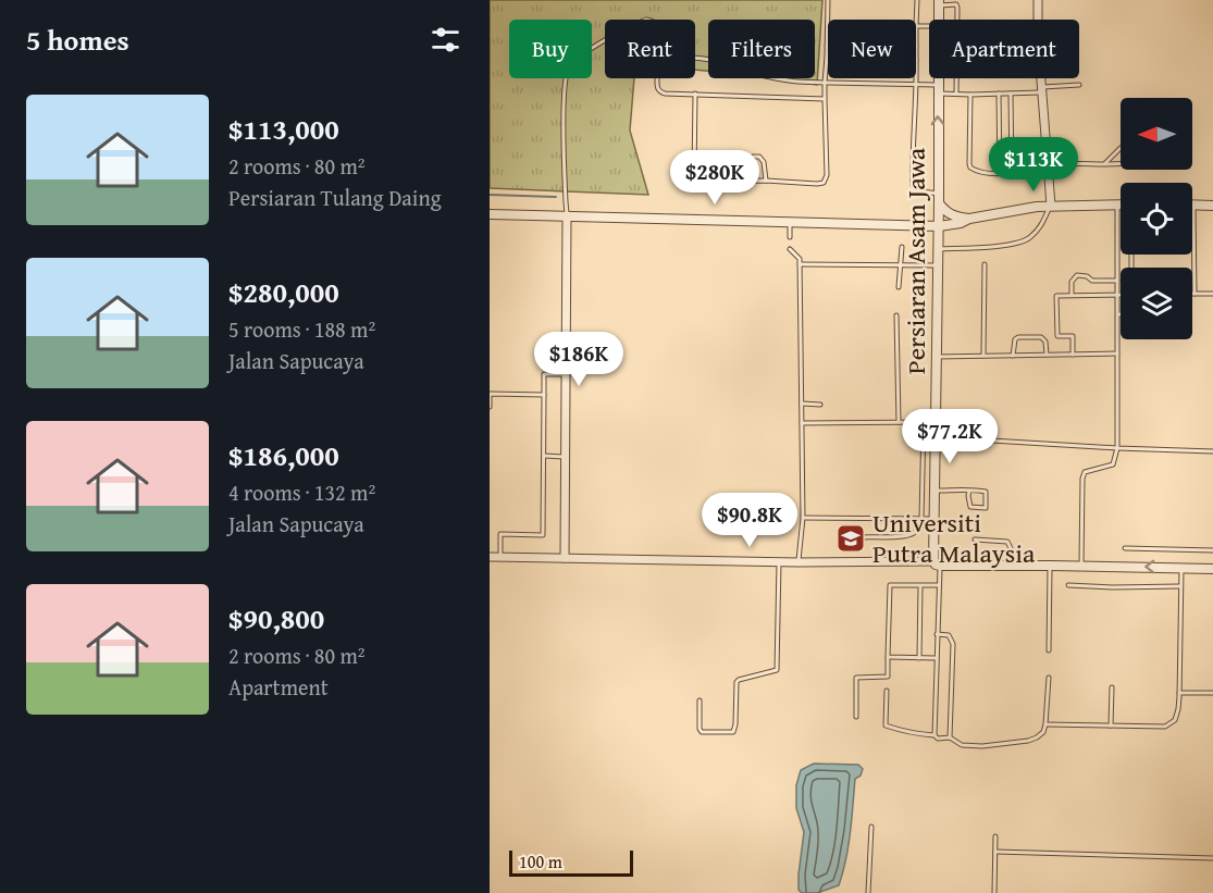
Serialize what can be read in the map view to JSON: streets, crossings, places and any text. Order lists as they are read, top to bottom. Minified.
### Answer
{"streets":{"street":["Persiaran Asam Jawa"]},"places":{"school or university":["Universiti Putra Malaysia"]},"scale_bar":"100 m","north":"left","page":{"heading":"5 homes","chip":["Buy","Rent","Filters","New","Apartment"],"list":[{"name":"$113,000","note":"2 rooms · 80 m² · Persiaran Tulang Daing"},{"name":"$280,000","note":"5 rooms · 188 m² · Jalan Sapucaya"},{"name":"$186,000","note":"4 rooms · 132 m² · Jalan Sapucaya"},{"name":"$90,800","note":"2 rooms · 80 m² · Apartment"}],"price":["$113K","$280K","$186K","$77.2K","$90.8K"],"scale":"100 m"}}
